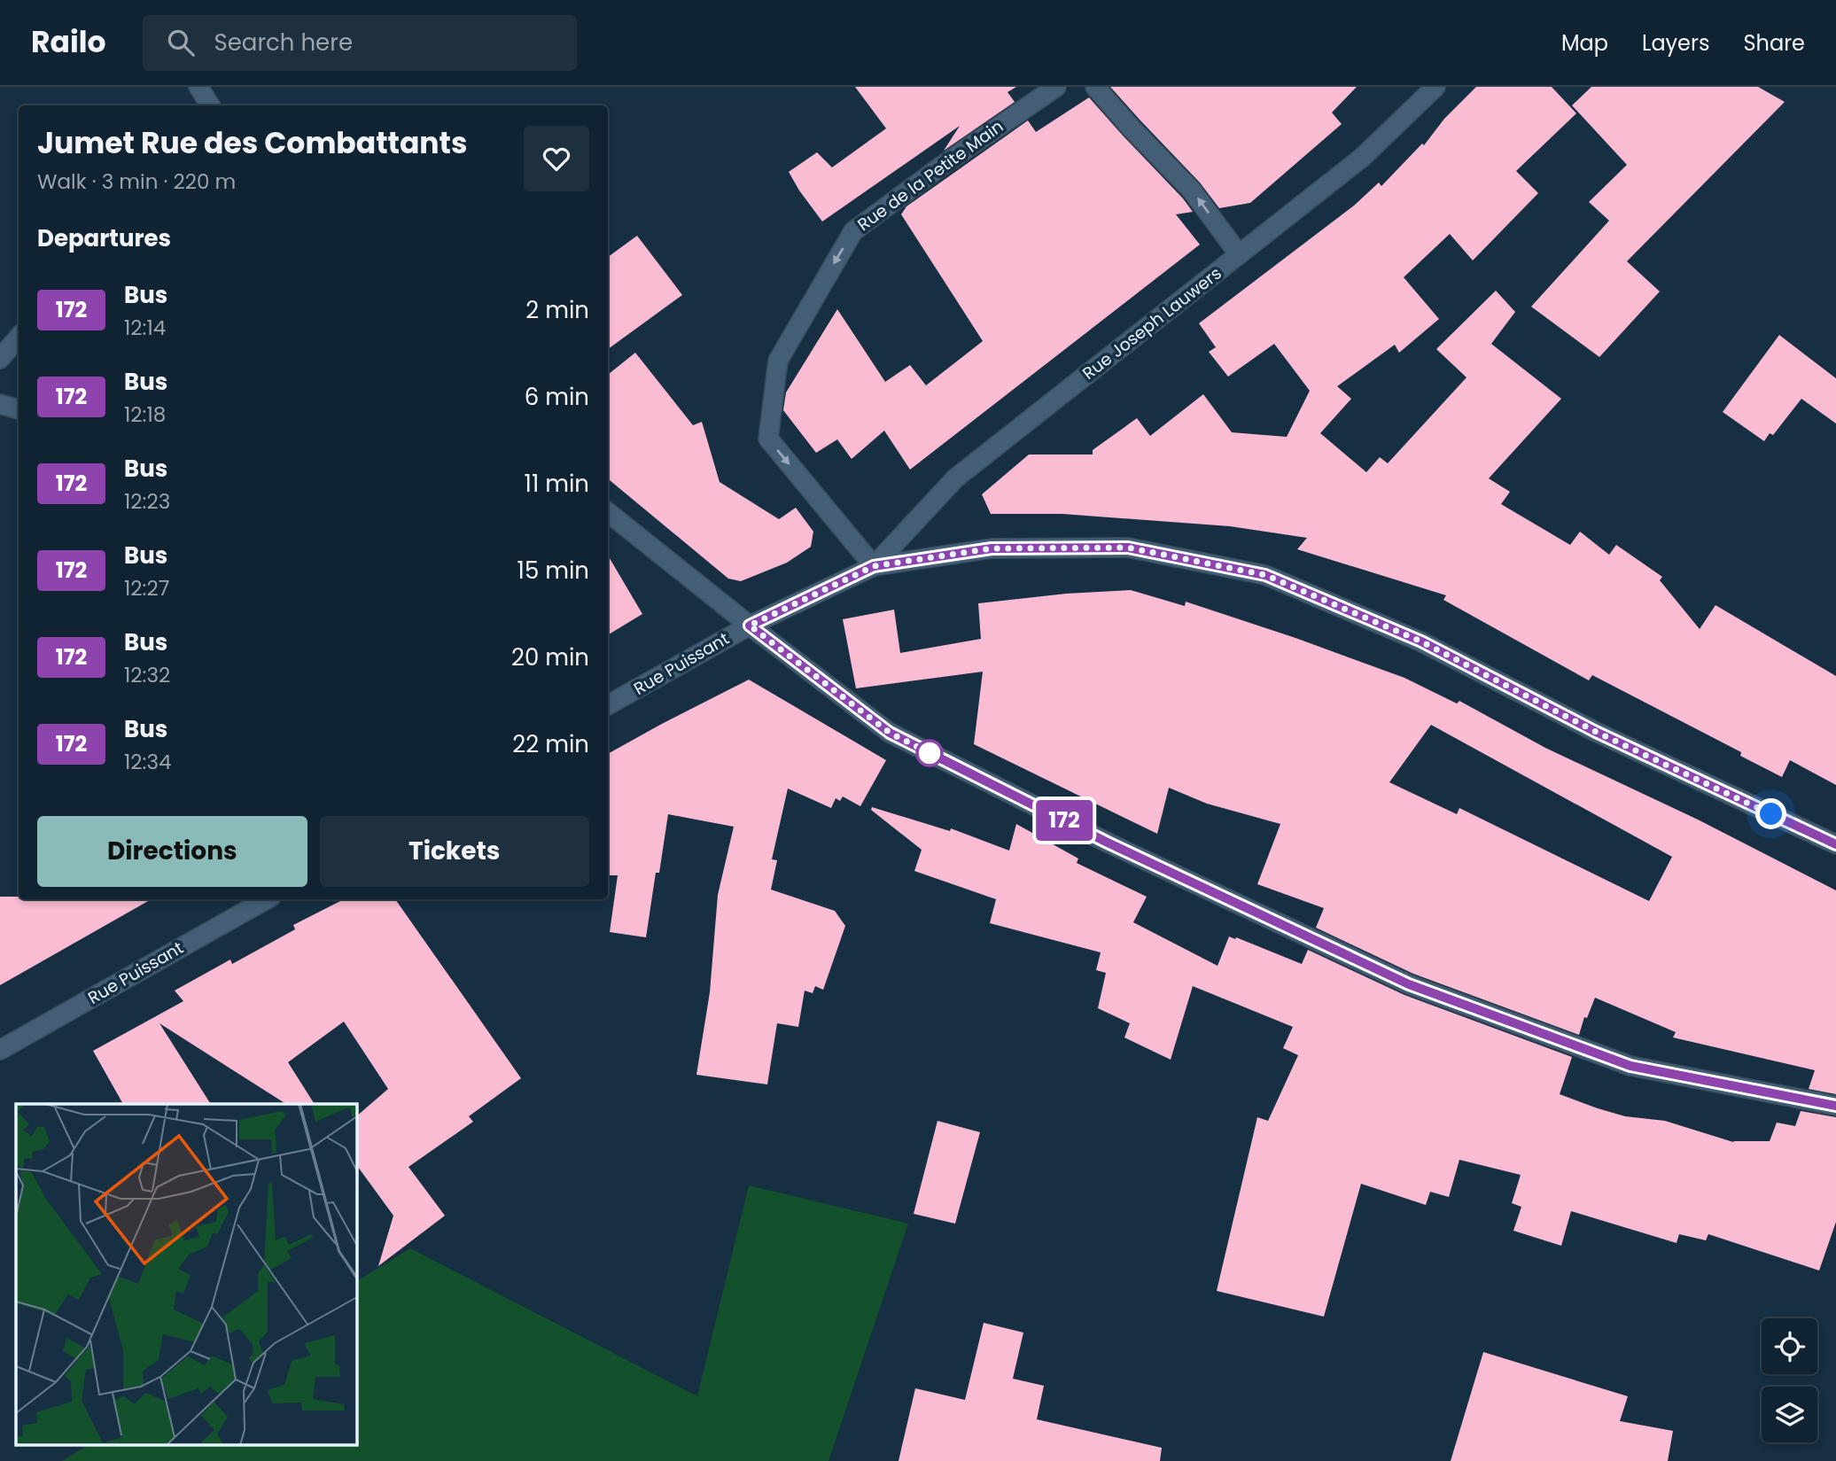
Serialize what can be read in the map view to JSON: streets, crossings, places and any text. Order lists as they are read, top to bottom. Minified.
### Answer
{"streets":{"street":["Rue de la Petite Main","Rue Joseph Lauwers","Rue Puissant"]},"crossings":[["Rue de la Petite Main","Rue Joseph Lauwers"],["Rue de la Petite Main","Rue Puissant"],["Rue Joseph Lauwers","Rue Puissant"]],"lines":["bus line 172"],"page":{"header":"Railo","search":"Search here","nav":["Map","Layers","Share"],"on_map":"172","heading":[["Jumet Rue des Combattants","Walk · 3 min · 220 m"],"Departures"],"list":[{"mark":"172","name":"Bus","note":"12:14","value":"2 min"},{"mark":"172","name":"Bus","note":"12:18","value":"6 min"},{"mark":"172","name":"Bus","note":"12:23","value":"11 min"},{"mark":"172","name":"Bus","note":"12:27","value":"15 min"},{"mark":"172","name":"Bus","note":"12:32","value":"20 min"},{"mark":"172","name":"Bus","note":"12:34","value":"22 min"}],"buttons":["Directions","Tickets"]}}
